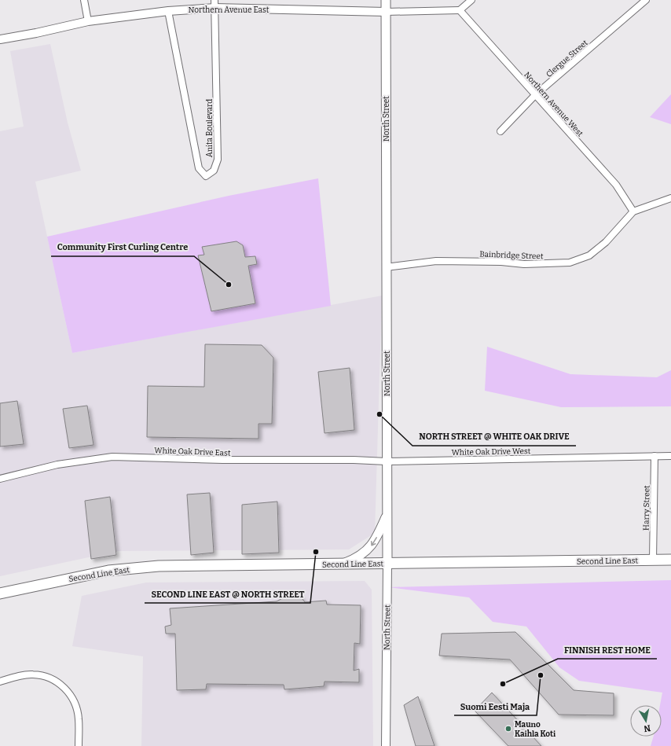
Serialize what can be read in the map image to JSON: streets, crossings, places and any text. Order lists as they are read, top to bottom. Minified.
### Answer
{"streets":{"highway":["Second Line East"],"main road":["North Street"],"street":["Northern Avenue East","Clergue Street","Northern Avenue West","Anita Boulevard","Bainbridge Street","White Oak Drive East","White Oak Drive West","Harry Street"]},"crossings":[["Northern Avenue East","Northern Avenue West"],["Northern Avenue East","North Street"],["Northern Avenue East","Anita Boulevard"],["Clergue Street","Northern Avenue West"],["Northern Avenue West","Bainbridge Street"],["North Street","Bainbridge Street"],["North Street","White Oak Drive East"],["North Street","White Oak Drive West"],["North Street","Second Line East"],["White Oak Drive East","White Oak Drive West"],["White Oak Drive West","Harry Street"],["Harry Street","Second Line East"]],"places":["Community First Curling Centre","NORTH STREET @ WHITE OAK DRIVE","SECOND LINE EAST @ NORTH STREET","Suomi Eesti Maja","FINNISH REST HOME","Mauno Kaihla Koti"],"north":"bottom"}
